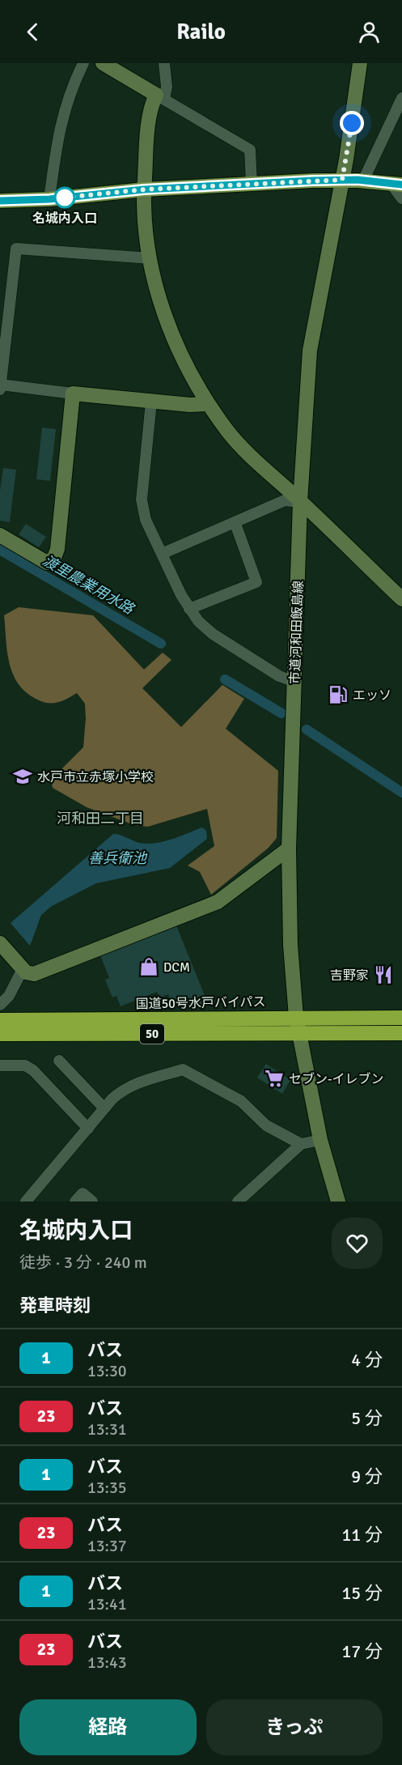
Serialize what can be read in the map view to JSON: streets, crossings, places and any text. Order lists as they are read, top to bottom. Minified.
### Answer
{"streets":{"highway":["国道50号水戸バイパス","50"],"street":["市道河和田飯島線"]},"crossings":[["市道河和田飯島線","国道50号水戸バイパス"]],"districts":["河和田二丁目"],"water":["渡里農業用水路","善兵衛池"],"places":{"other":["名城内入口"],"fuel station":["エッソ"],"school or university":["水戸市立赤塚小学校"],"shop":["DCM"],"restaurant":["吉野家"],"supermarket":["セブン-イレブン"]},"lines":["bus line 1"],"page":{"header":"Railo","heading":[["名城内入口","徒歩 · 3 分 · 240 m"],"発車時刻"],"list":[{"mark":"1","name":"バス","note":"13:30","value":"4 分"},{"mark":"23","name":"バス","note":"13:31","value":"5 分"},{"mark":"1","name":"バス","note":"13:35","value":"9 分"},{"mark":"23","name":"バス","note":"13:37","value":"11 分"},{"mark":"1","name":"バス","note":"13:41","value":"15 分"},{"mark":"23","name":"バス","note":"13:43","value":"17 分"}],"buttons":["経路","きっぷ"]}}
